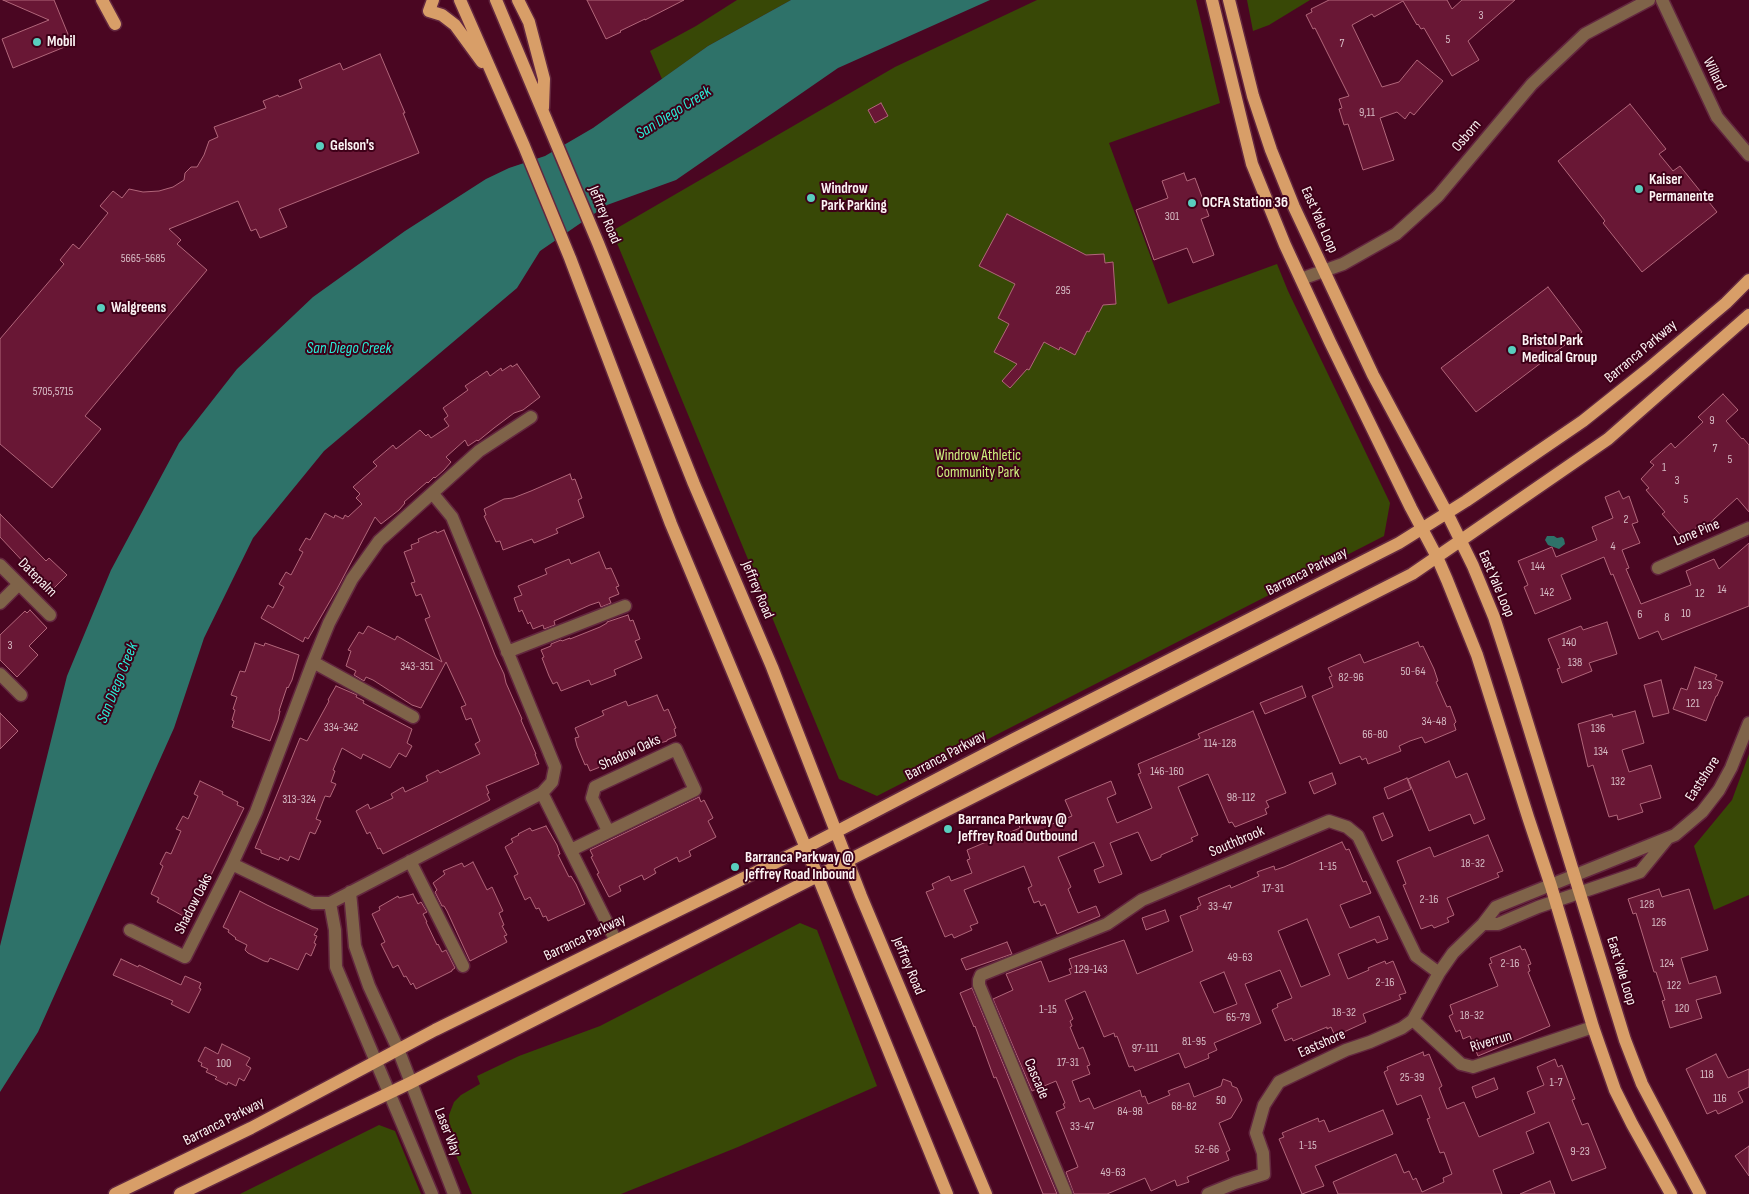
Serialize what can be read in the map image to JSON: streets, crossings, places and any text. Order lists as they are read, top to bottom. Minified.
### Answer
{"streets":{"main road":["Jeffrey Road","East Yale Loop","Barranca Parkway"],"street":["Willard","Osborn","Lone Pine","Datepalm","Shadow Oaks","Eastshore","Southbrook","Riverrun","Cascade","Laser Way"]},"crossings":[["Osborn","East Yale Loop"],["Jeffrey Road","Barranca Parkway"],["East Yale Loop","Barranca Parkway"],["East Yale Loop","Eastshore"],["Eastshore","Southbrook"],["Eastshore","Riverrun"],["Southbrook","Cascade"]],"water":["San Diego Creek"],"parks":["Windrow Athletic Community Park"],"places":["Mobil","Gelson's","Kaiser Permanente","Windrow Park Parking","OCFA Station 36","Walgreens","Bristol Park Medical Group","Barranca Parkway @ Jeffrey Road Outbound","Barranca Parkway @ Jeffrey Road Inbound"],"house_numbers":["3","5","7","9,11","301","5665-5685","295","5705,5715","9","7","5","1","3","5","2","4","144","14","142","12","10","6","8","140","3","138","343-351","50-64","82-96","123","121","34-48","334-342","136","66-80","114-128","134","146-160","132","98-112","313-324","18-32","1-15","17-31","2-16","128","33-47","126","49-63","2-16","124","129-143","2-16","122","120","1-15","18-32","18-32","65-79","81-95","97-111","17-31","100","118","25-39","1-7","116","50","68-82","84-98","33-47","1-15","52-66","9-23","49-63"]}
